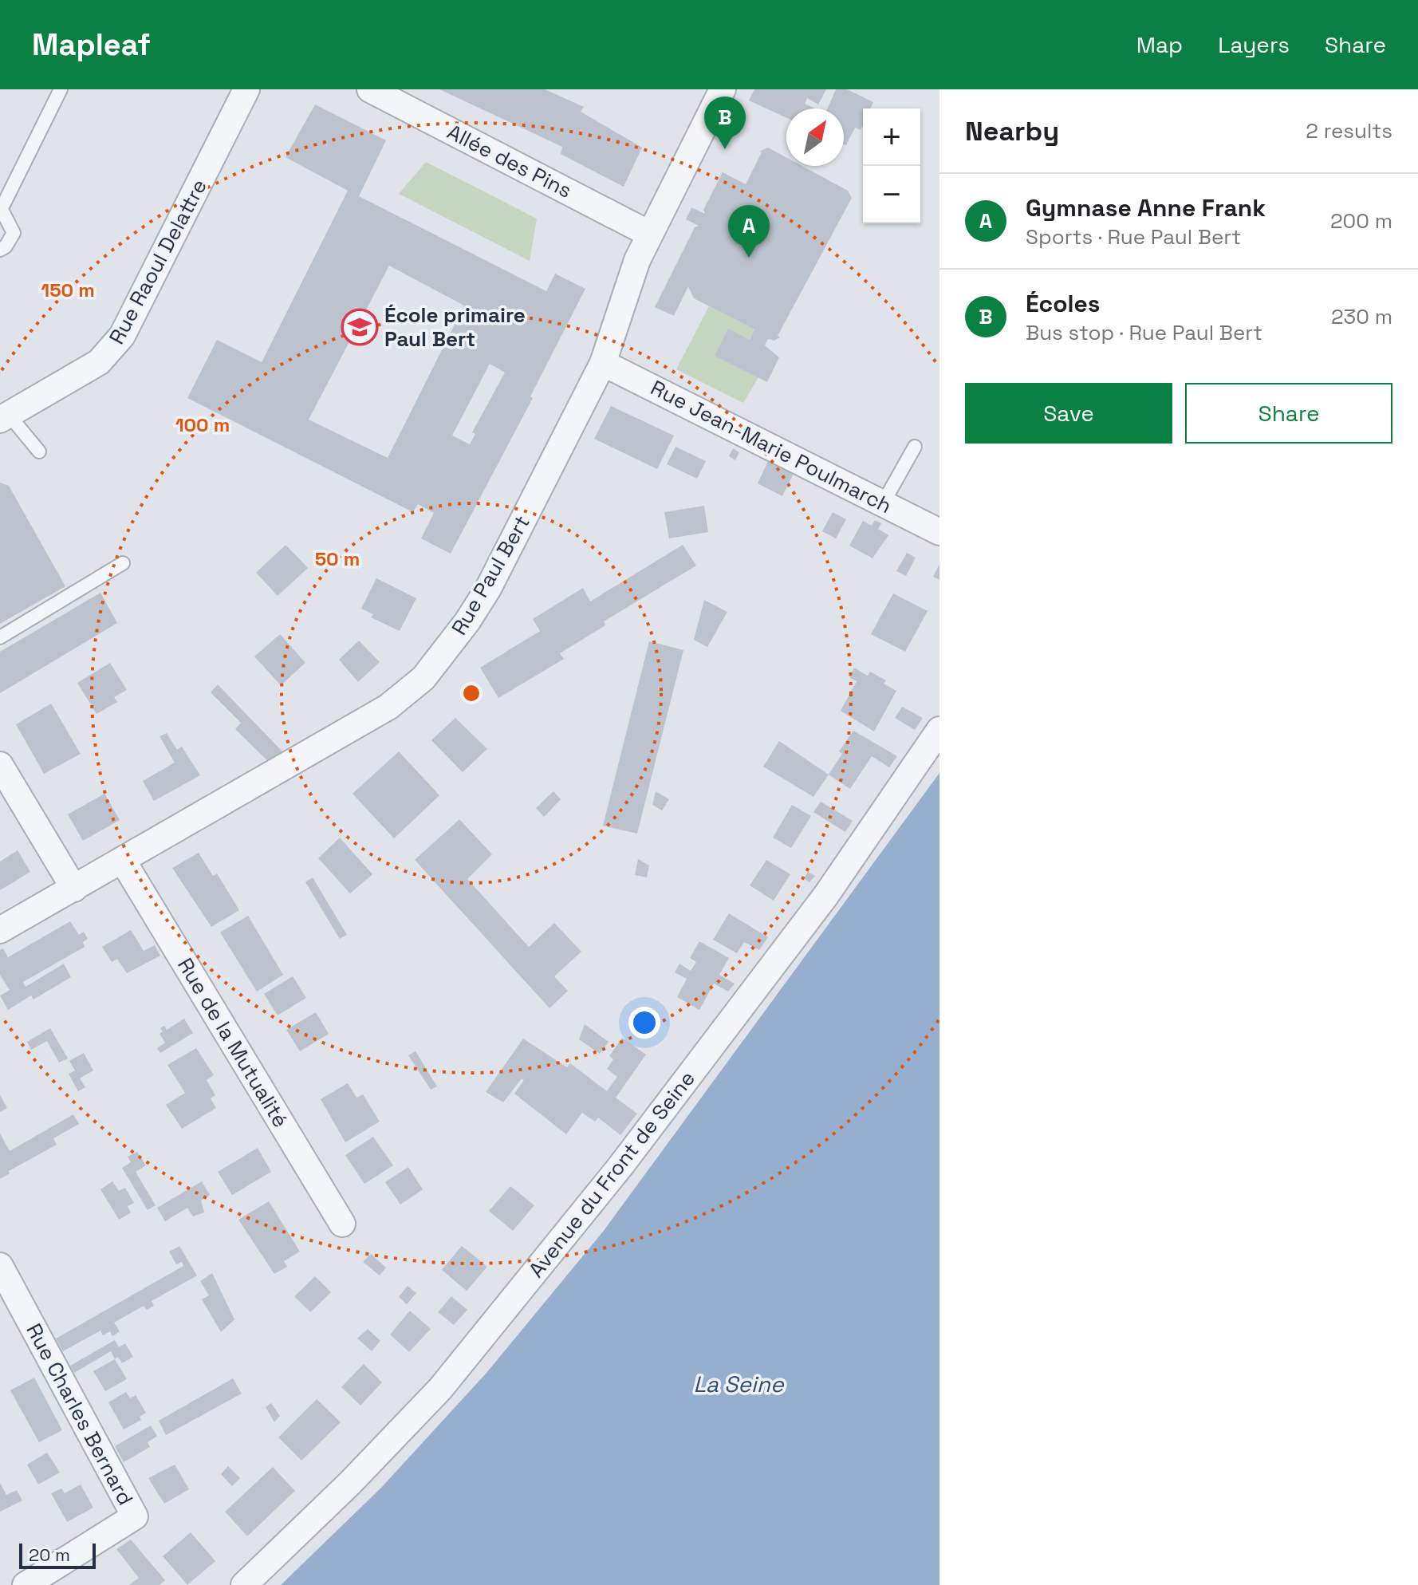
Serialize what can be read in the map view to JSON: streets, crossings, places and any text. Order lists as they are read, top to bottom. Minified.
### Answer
{"streets":{"street":["Allée des Pins","Rue Raoul Delattre","Rue Jean-Marie Poulmarch","Rue Paul Bert","Rue de la Mutualité","Avenue du Front de Seine","Rue Charles Bernard"]},"crossings":[["Allée des Pins","Rue Paul Bert"],["Rue Jean-Marie Poulmarch","Rue Paul Bert"],["Rue Paul Bert","Rue de la Mutualité"]],"water":["La Seine"],"places":{"school or university":["École primaire Paul Bert"]},"scale_bar":"20 m","north":"top right","page":{"header":"Mapleaf","nav":["Map","Layers","Share"],"heading":["Nearby","2 results"],"pins":["B","A"],"map_buttons":["+","−"],"list":[{"mark":"A","name":"Gymnase Anne Frank","note":"Sports · Rue Paul Bert","value":"200 m"},{"mark":"B","name":"Écoles","note":"Bus stop · Rue Paul Bert","value":"230 m"}],"buttons":["Save","Share"],"scale":"20 m"},"rings":["150 m","100 m","50 m"]}
